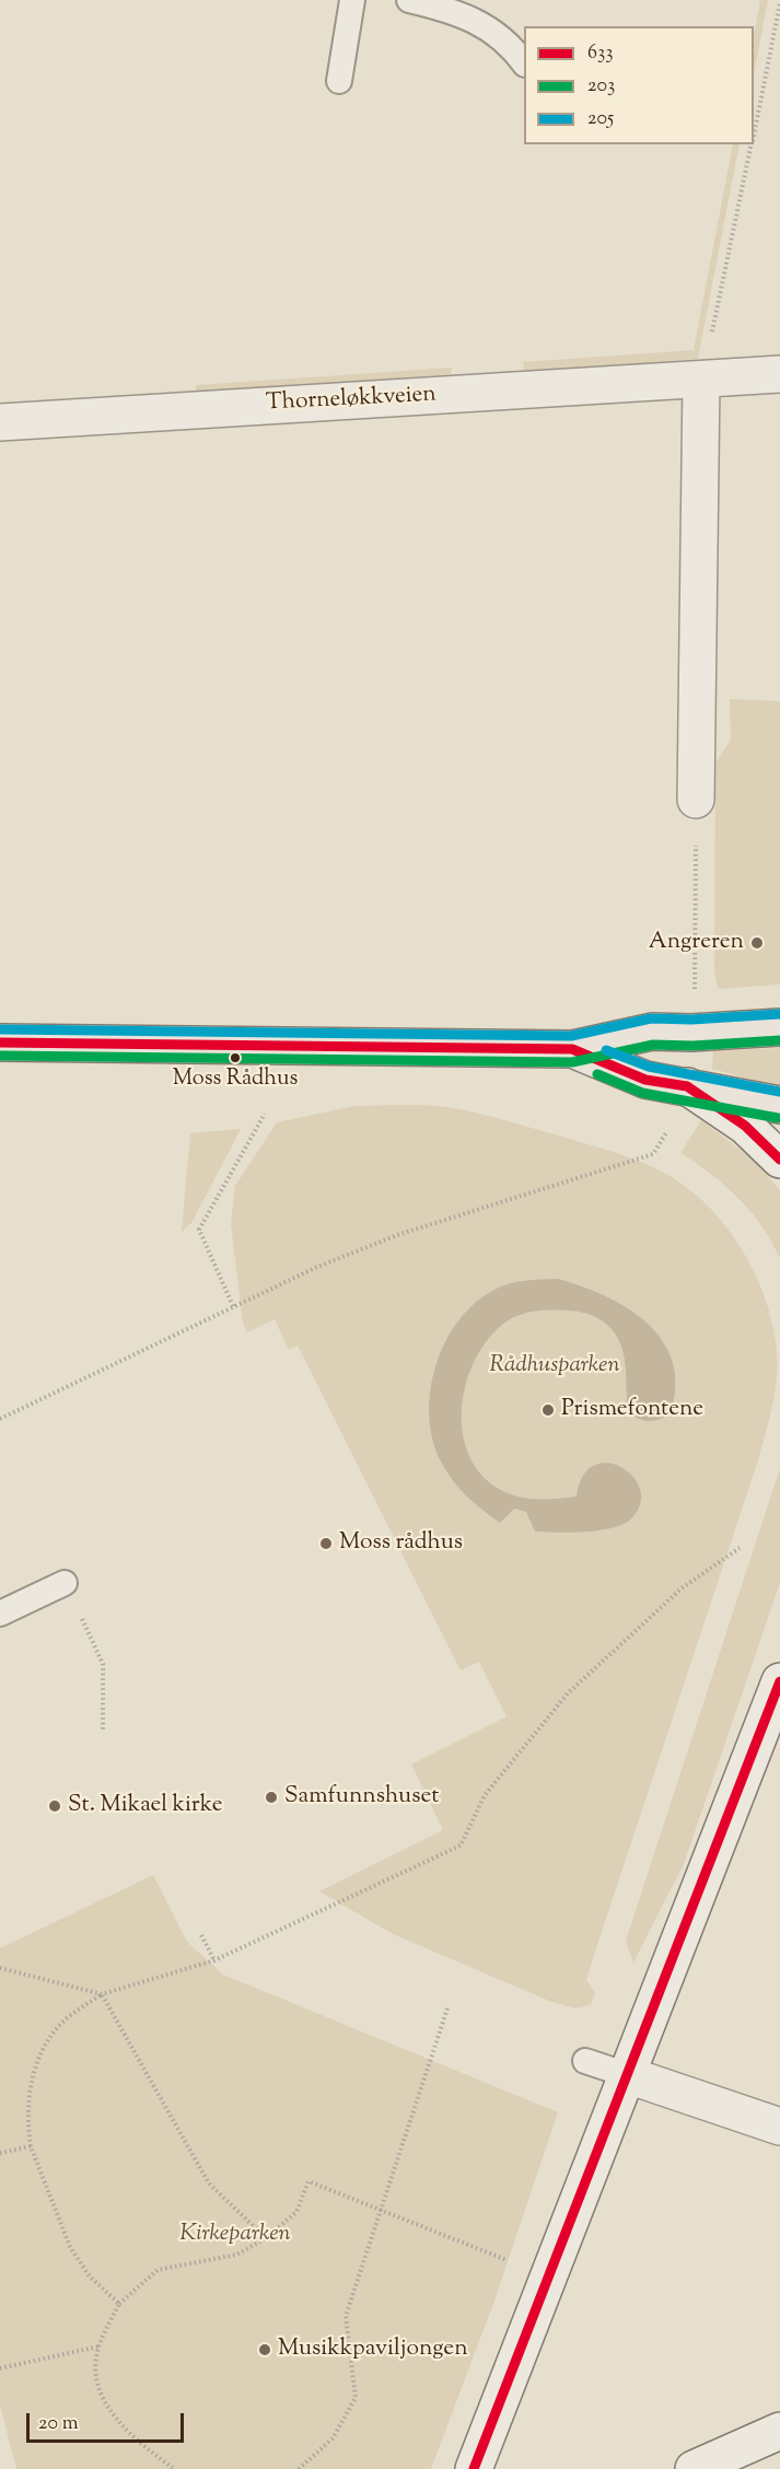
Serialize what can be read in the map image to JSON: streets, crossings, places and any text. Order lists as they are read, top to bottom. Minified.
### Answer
{"streets":{"street":["Thorneløkkveien"]},"parks":["Rådhusparken","Kirkeparken"],"places":["Angreren","Moss Rådhus","Prismefontene","Moss rådhus","Samfunnshuset","St. Mikael kirke","Musikkpaviljongen"],"lines":["transit line 205","transit line 203","transit line 633"],"legend":["633","203","205"],"scale_bar":"20 m"}
